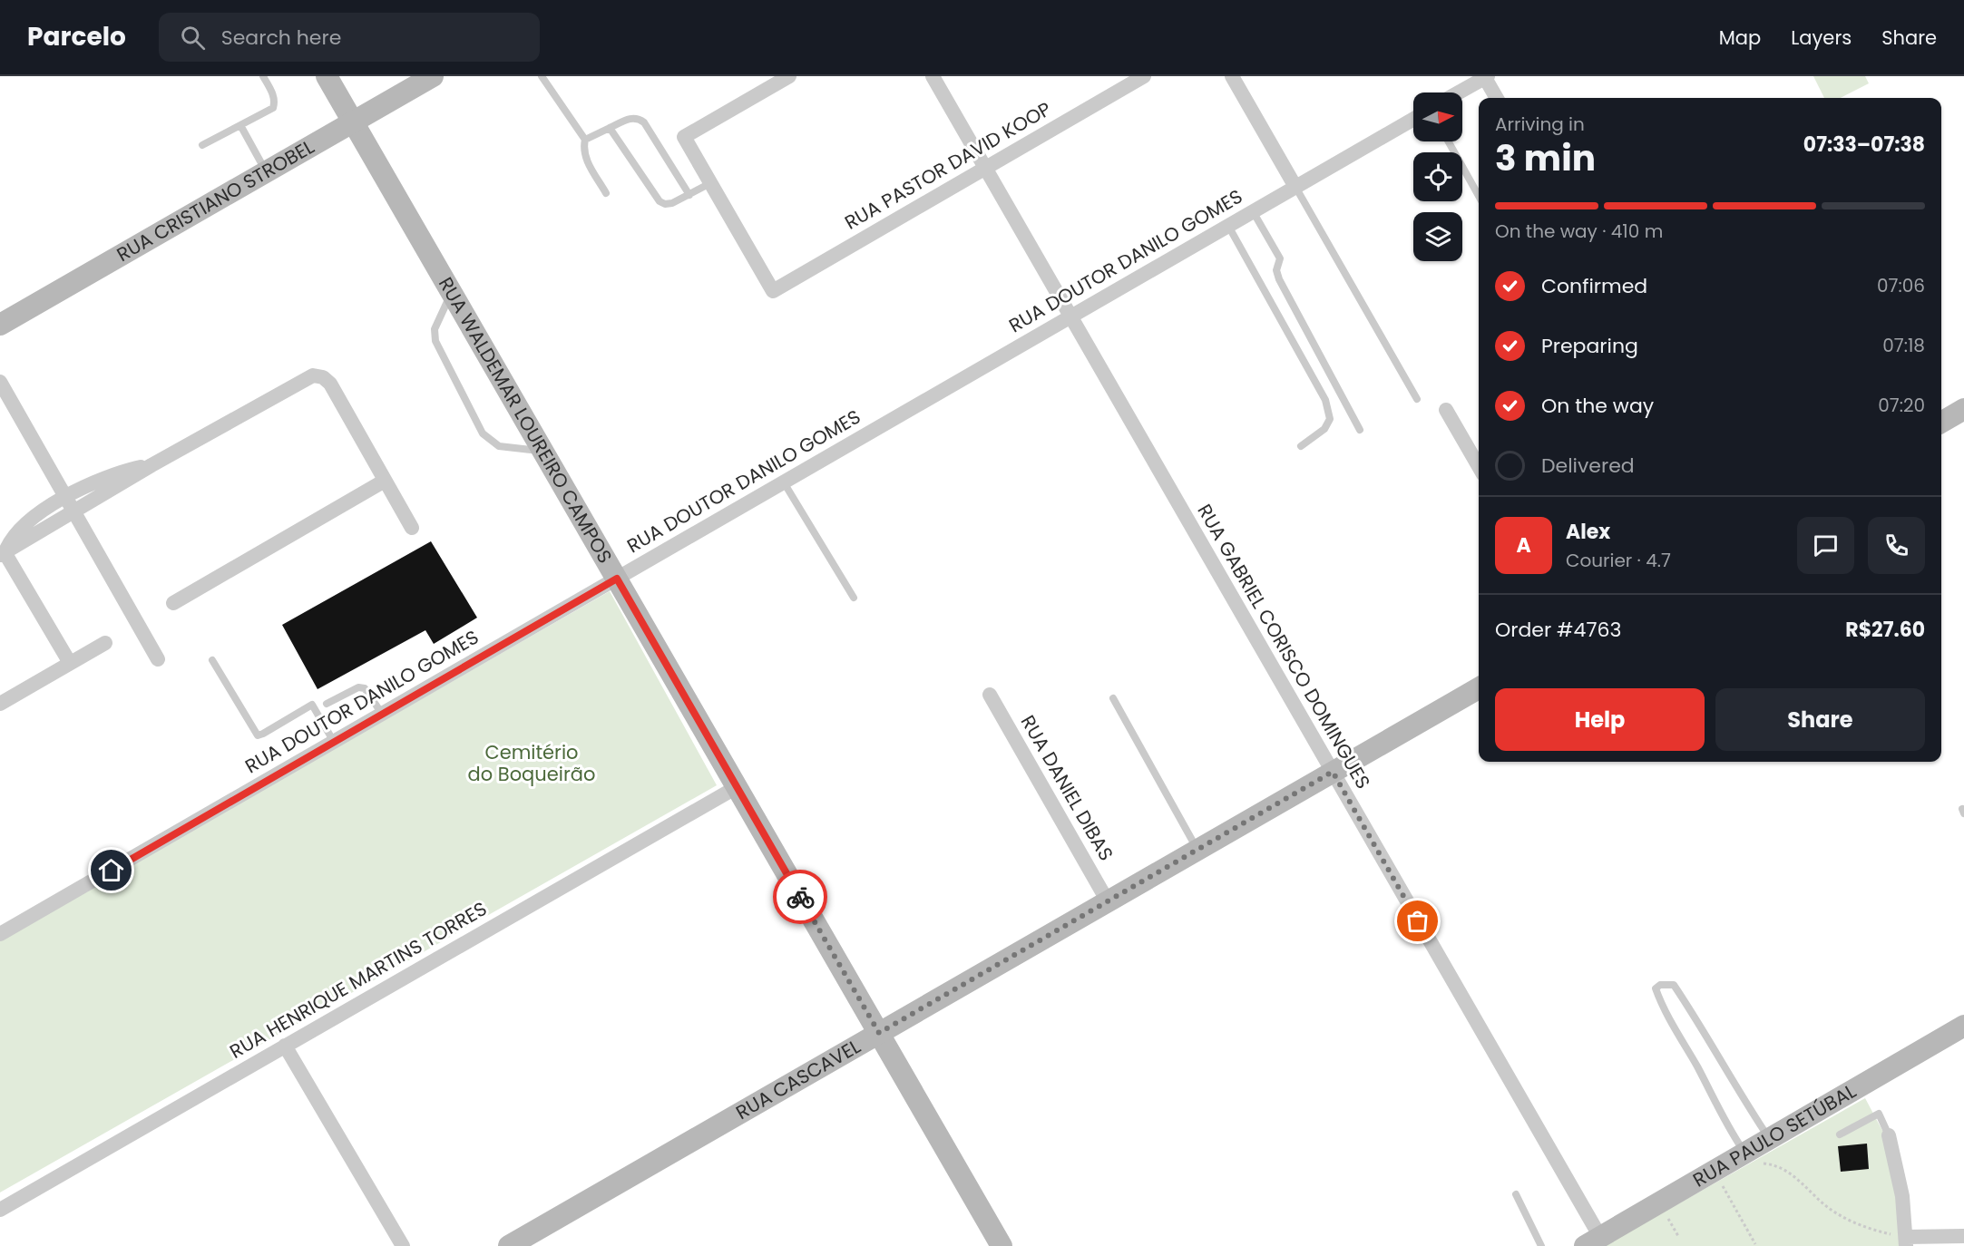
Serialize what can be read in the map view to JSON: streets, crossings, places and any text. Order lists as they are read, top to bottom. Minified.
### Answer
{"streets":{"main road":["RUA CRISTIANO STROBEL","RUA WALDEMAR LOUREIRO CAMPOS","RUA CASCAVEL","RUA PAULO SETÚBAL"],"street":["RUA PASTOR DAVID KOOP","RUA DOUTOR DANILO GOMES","RUA GABRIEL CORISCO DOMINGUES","RUA DANIEL DIBAS","RUA HENRIQUE MARTINS TORRES"]},"crossings":[["RUA PASTOR DAVID KOOP","RUA GABRIEL CORISCO DOMINGUES"],["RUA CRISTIANO STROBEL","RUA WALDEMAR LOUREIRO CAMPOS"],["RUA DOUTOR DANILO GOMES","RUA WALDEMAR LOUREIRO CAMPOS"],["RUA DOUTOR DANILO GOMES","RUA GABRIEL CORISCO DOMINGUES"],["RUA WALDEMAR LOUREIRO CAMPOS","RUA HENRIQUE MARTINS TORRES"],["RUA WALDEMAR LOUREIRO CAMPOS","RUA CASCAVEL"],["RUA GABRIEL CORISCO DOMINGUES","RUA CASCAVEL"],["RUA GABRIEL CORISCO DOMINGUES","RUA PAULO SETÚBAL"],["RUA DANIEL DIBAS","RUA CASCAVEL"]],"parks":["Cemitério do Boqueirão"],"north":"right","page":{"header":"Parcelo","search":"Search here","nav":["Map","Layers","Share"],"heading":["3 min","Arriving in","07:33–07:38"],"panel":["Alex","Courier · 4.7","Order #4763","R$27.60"],"bar":"On the way · 410 m","list":[["Confirmed","07:06"],["Preparing","07:18"],["On the way","07:20"],"Delivered"],"round":"A","buttons":["Help","Share"]}}
